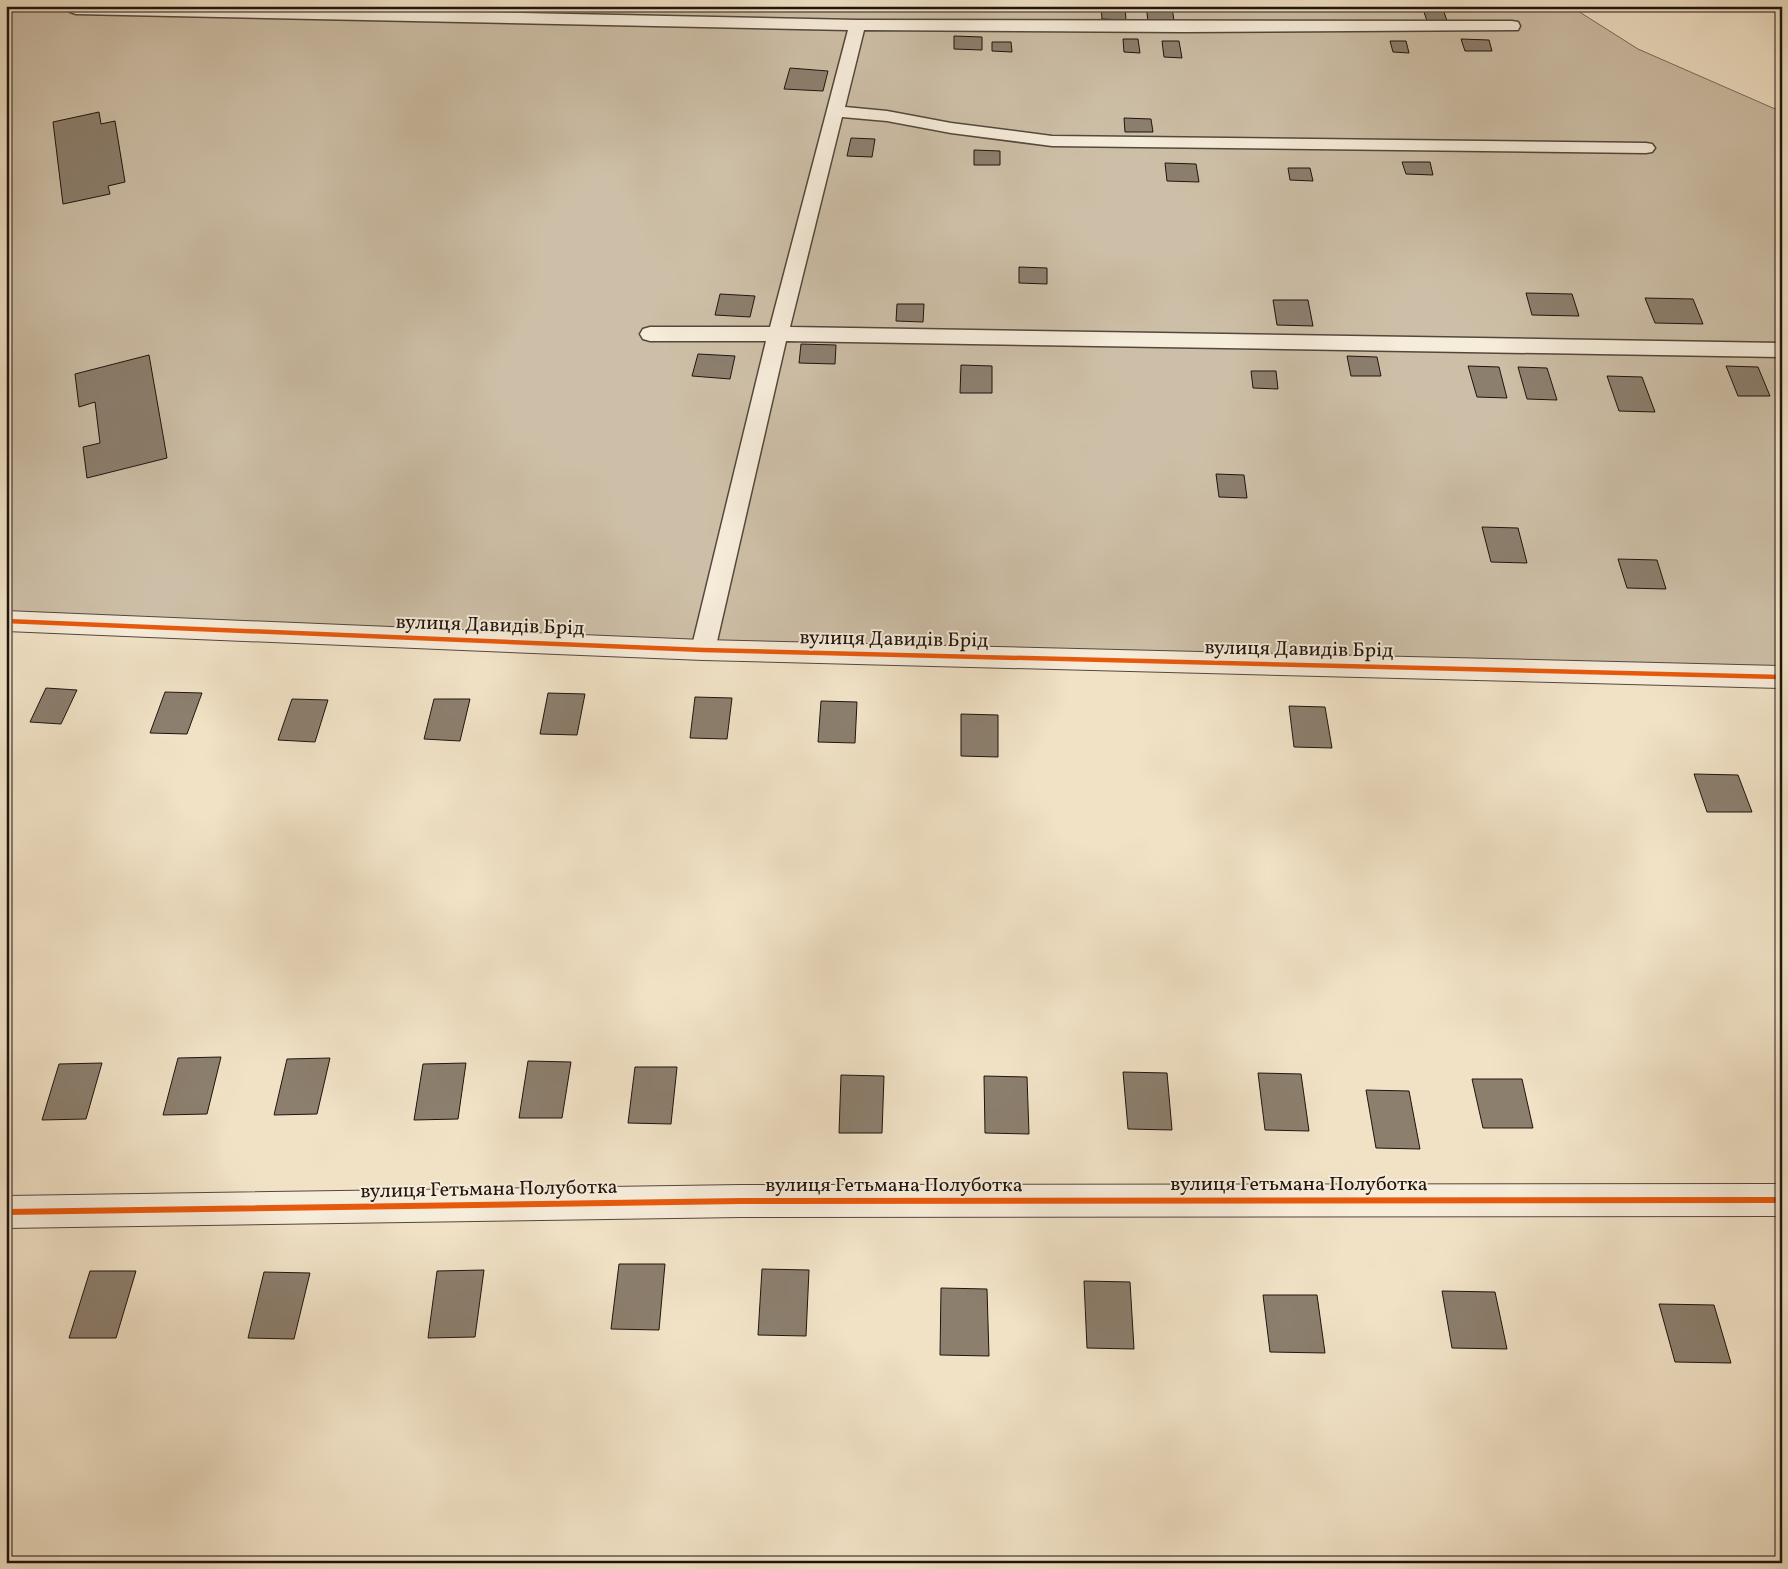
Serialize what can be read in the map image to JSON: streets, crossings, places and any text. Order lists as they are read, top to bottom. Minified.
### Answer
{"streets":{"street":["вулиця Давидів Брід","вулиця Гетьмана Полуботка"]}}
